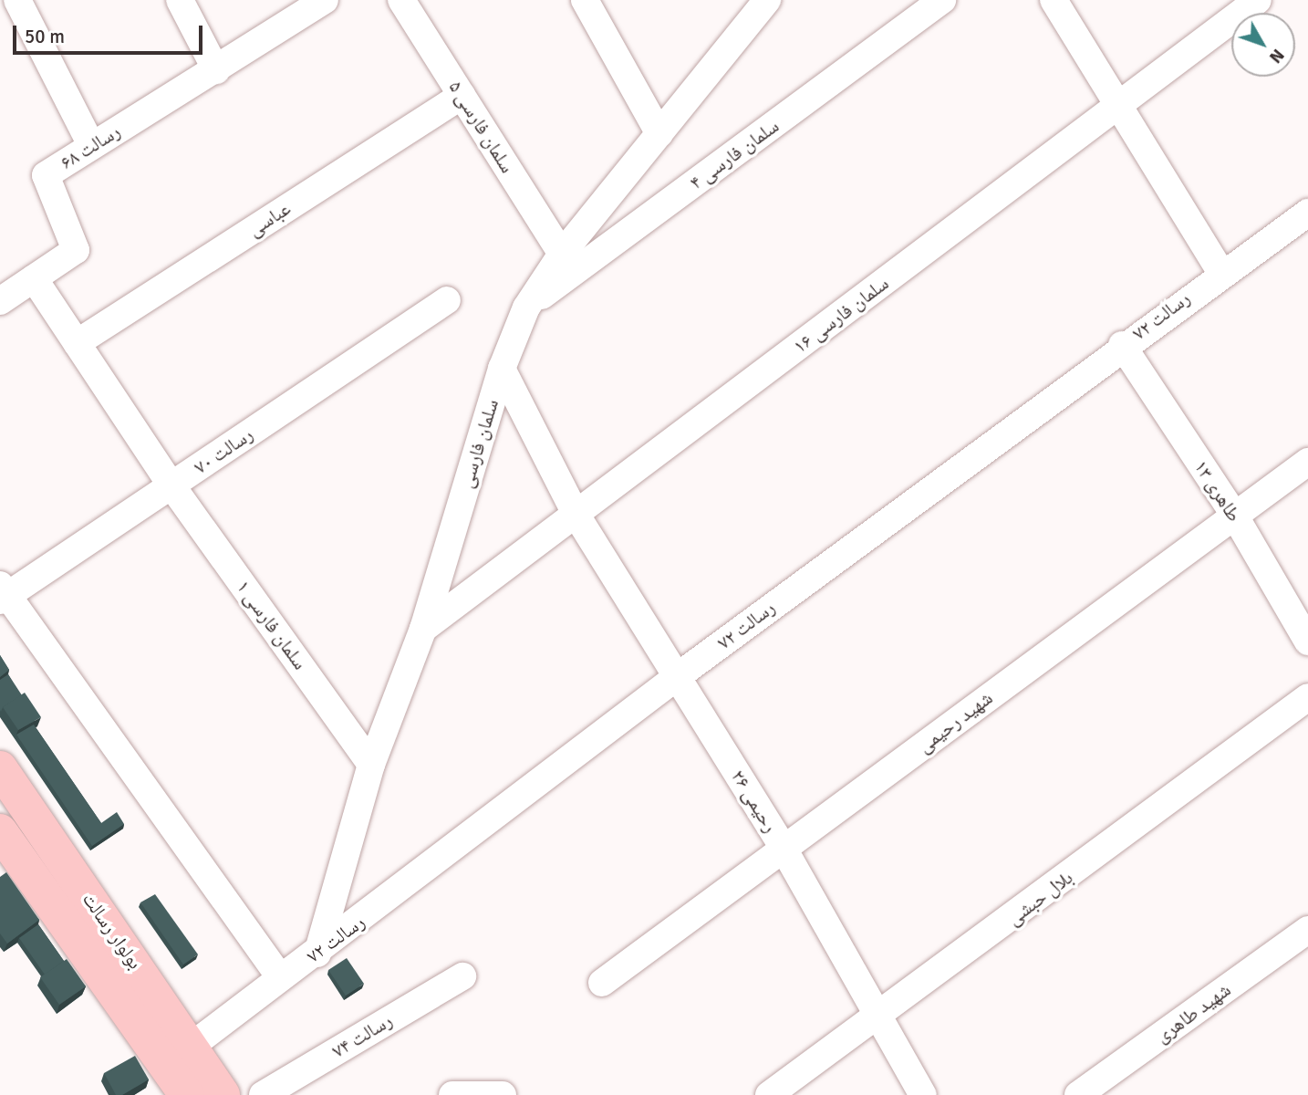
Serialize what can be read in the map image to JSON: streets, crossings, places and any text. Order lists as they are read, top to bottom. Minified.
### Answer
{"streets":{"main road":["بولوار رسالت"],"street":["سلمان فارسی ۵","رسالت ۶۸","سلمان فارسی ۴","عباسی","سلمان فارسی ۱۶","رسالت ۷۲","سلمان فارسی","رسالت ۷۰","طاهری ۱۳","سلمان فارسی ۱","شهید رحیمی","رحیمی ۲۶","بلال حبشی","شهید طاهری","رسالت ۷۴"]},"crossings":[["سلمان فارسی ۵","عباسی"],["سلمان فارسی ۵","سلمان فارسی"],["رسالت ۶۸","سلمان فارسی ۱"],["سلمان فارسی ۴","سلمان فارسی"],["عباسی","سلمان فارسی ۱"],["سلمان فارسی ۱۶","سلمان فارسی"],["سلمان فارسی ۱۶","رحیمی ۲۶"],["رسالت ۷۲","سلمان فارسی"],["رسالت ۷۲","طاهری ۱۳"],["رسالت ۷۲","رحیمی ۲۶"],["رسالت ۷۲","بولوار رسالت"],["سلمان فارسی","سلمان فارسی ۱"],["سلمان فارسی","رحیمی ۲۶"],["رسالت ۷۰","سلمان فارسی ۱"],["طاهری ۱۳","شهید رحیمی"],["شهید رحیمی","رحیمی ۲۶"],["رحیمی ۲۶","بلال حبشی"]],"scale_bar":"50 m","north":"bottom right"}
